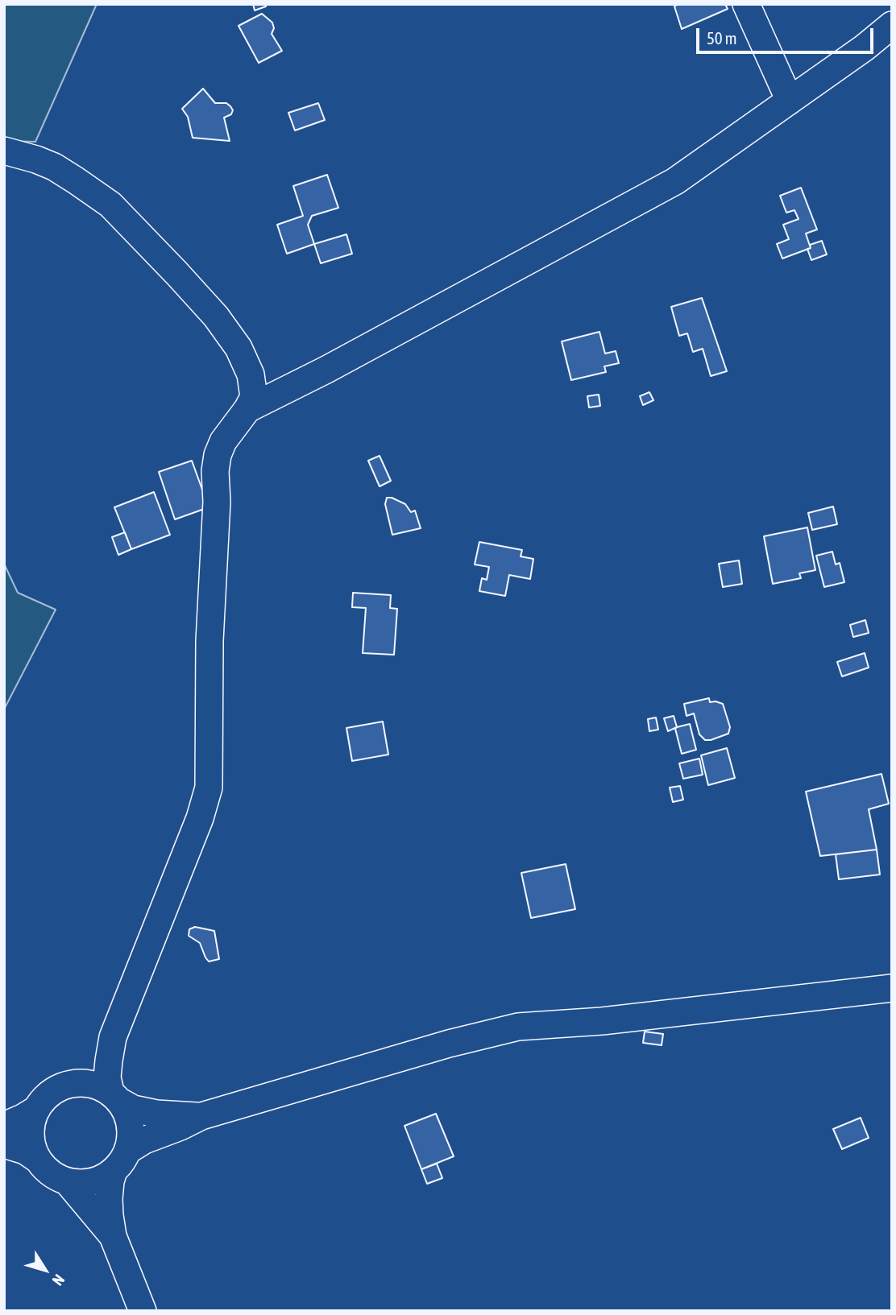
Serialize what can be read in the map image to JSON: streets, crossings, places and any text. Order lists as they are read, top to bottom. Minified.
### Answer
{"scale_bar":"50 m","north":"bottom right"}
